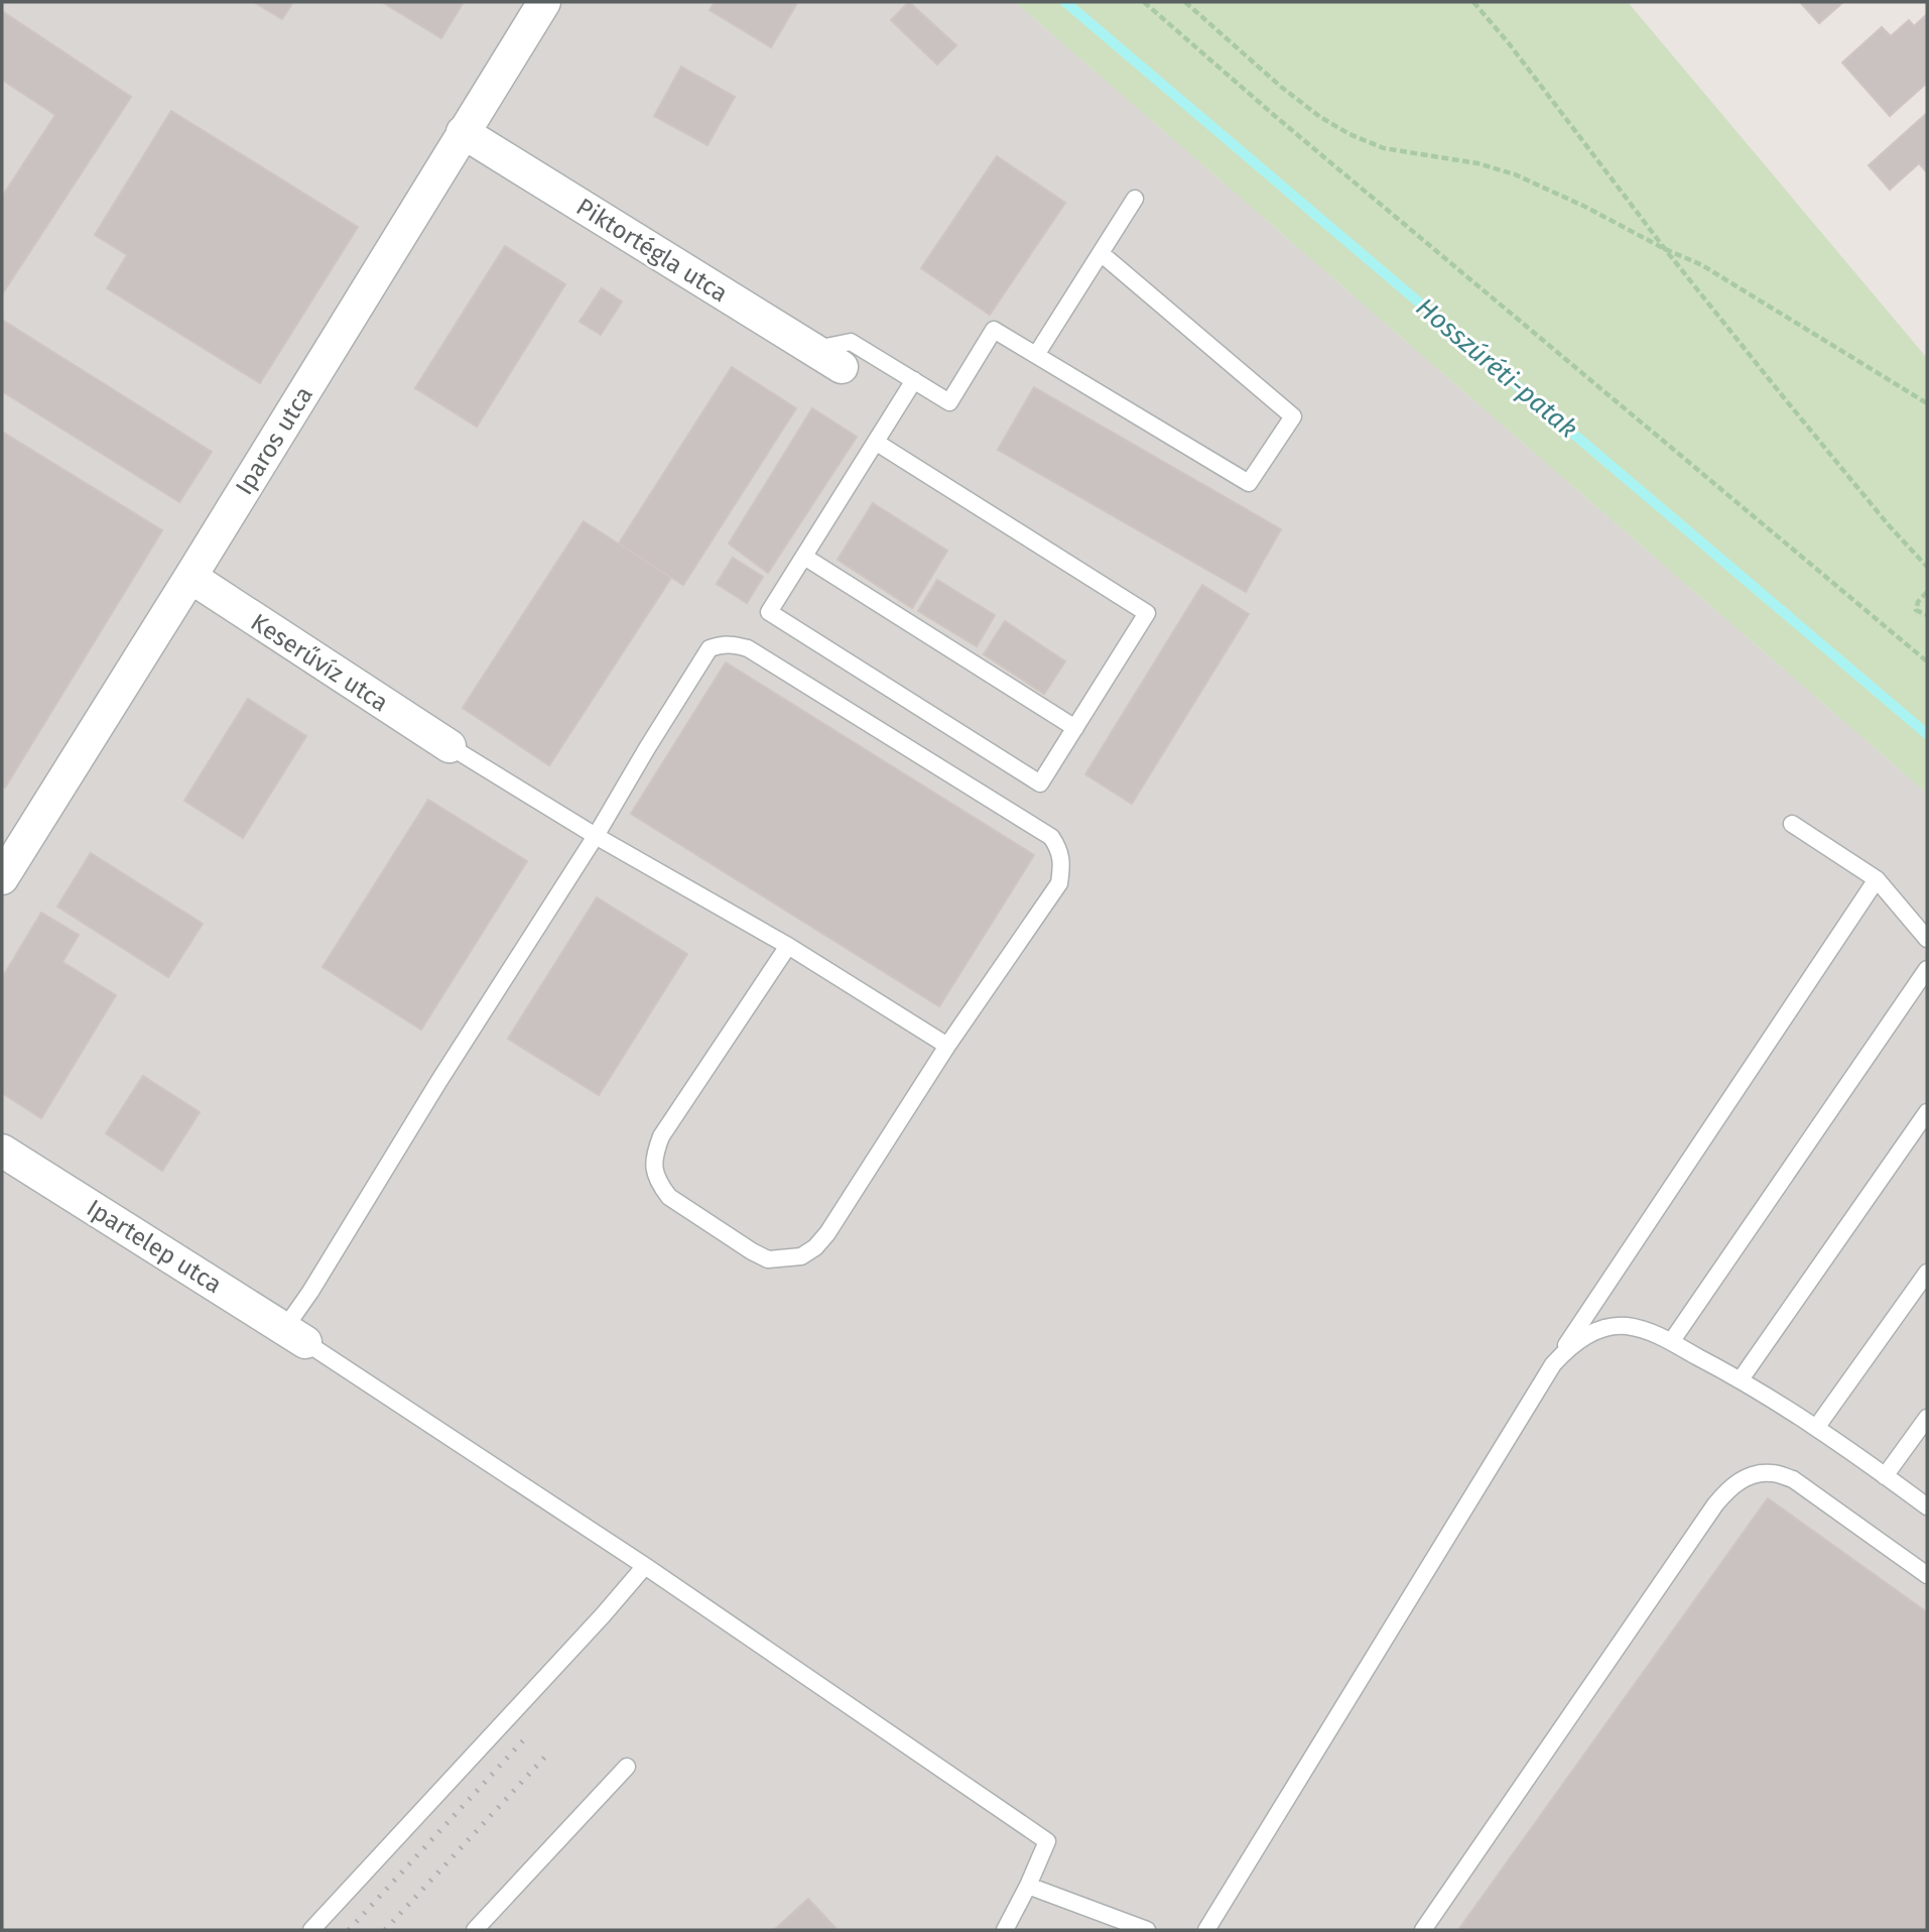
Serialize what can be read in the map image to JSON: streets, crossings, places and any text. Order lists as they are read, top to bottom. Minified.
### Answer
{"streets":{"street":["Piktortégla utca","Iparos utca","Keserűvíz utca","Ipartelep utca"]},"crossings":[["Piktortégla utca","Iparos utca"],["Iparos utca","Keserűvíz utca"]],"water":["Hosszúréti-patak"]}
